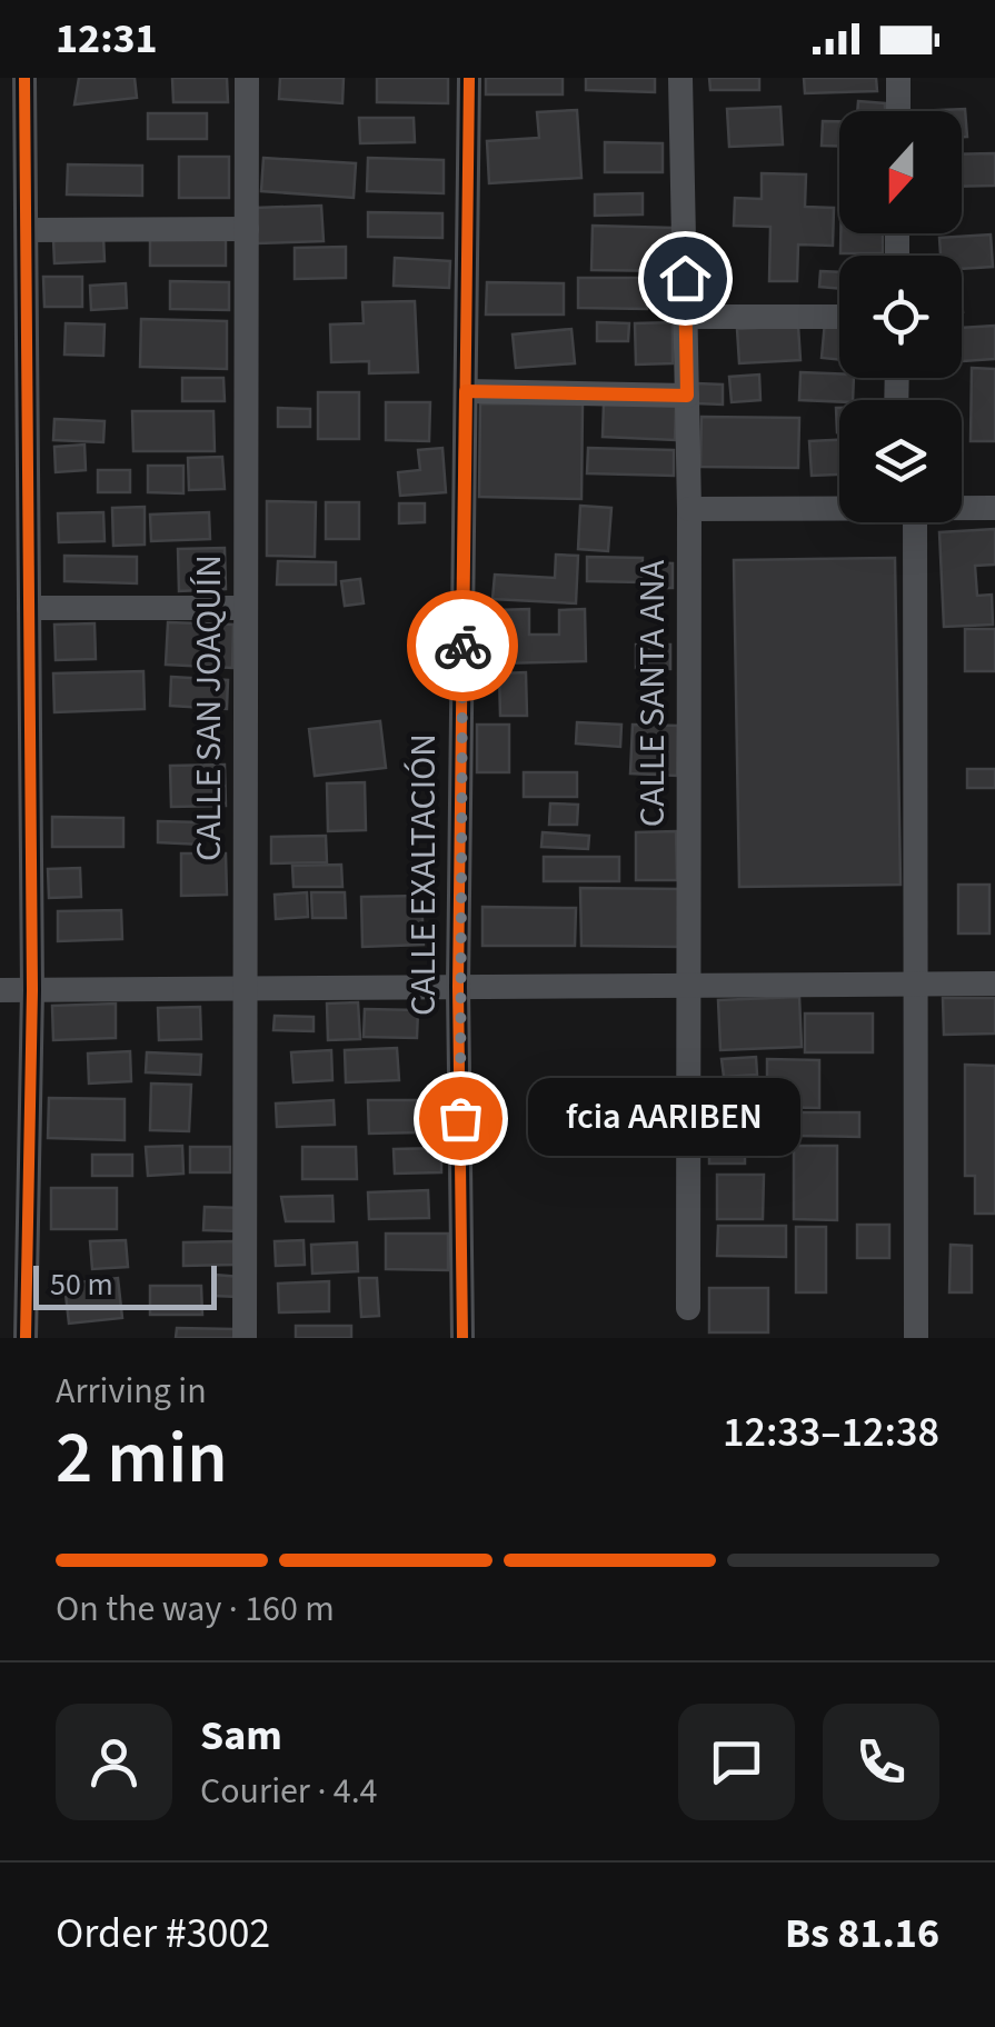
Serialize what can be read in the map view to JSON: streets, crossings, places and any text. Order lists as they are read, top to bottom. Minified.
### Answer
{"streets":{"street":["CALLE SANTA ANA","CALLE SAN JOAQUÍN","CALLE EXALTACIÓN"]},"places":["fcia AARIBEN"],"scale_bar":"50 m","north":"bottom","page":{"status":"12:31","bubble":"fcia AARIBEN","scale":"50 m","heading":["2 min","Arriving in","12:33–12:38"],"panel":["Sam","Courier · 4.4","Order #3002","Bs 81.16"],"bar":"On the way · 160 m"}}
